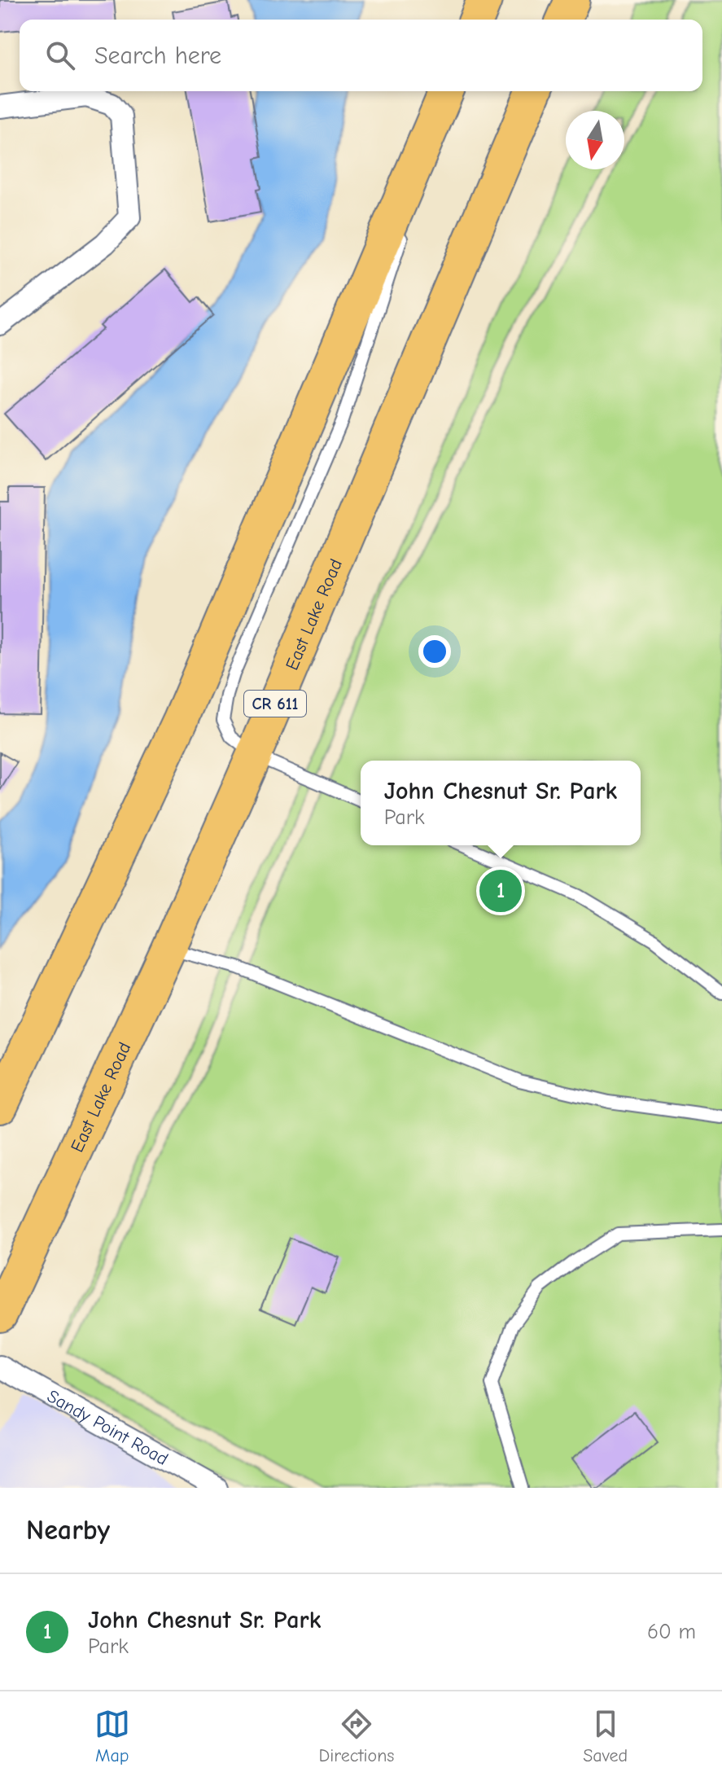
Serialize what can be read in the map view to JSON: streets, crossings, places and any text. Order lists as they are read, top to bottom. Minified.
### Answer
{"streets":{"main road":["East Lake Road","CR 611"],"street":["Sandy Point Road"]},"north":"bottom","page":{"search":"Search here","popup":["John Chesnut Sr. Park","Park"],"pins":"1","heading":"Nearby","list":[{"mark":"1","name":"John Chesnut Sr. Park","note":"Park","value":"60 m"}],"nav":["Map","Directions","Saved"]}}
